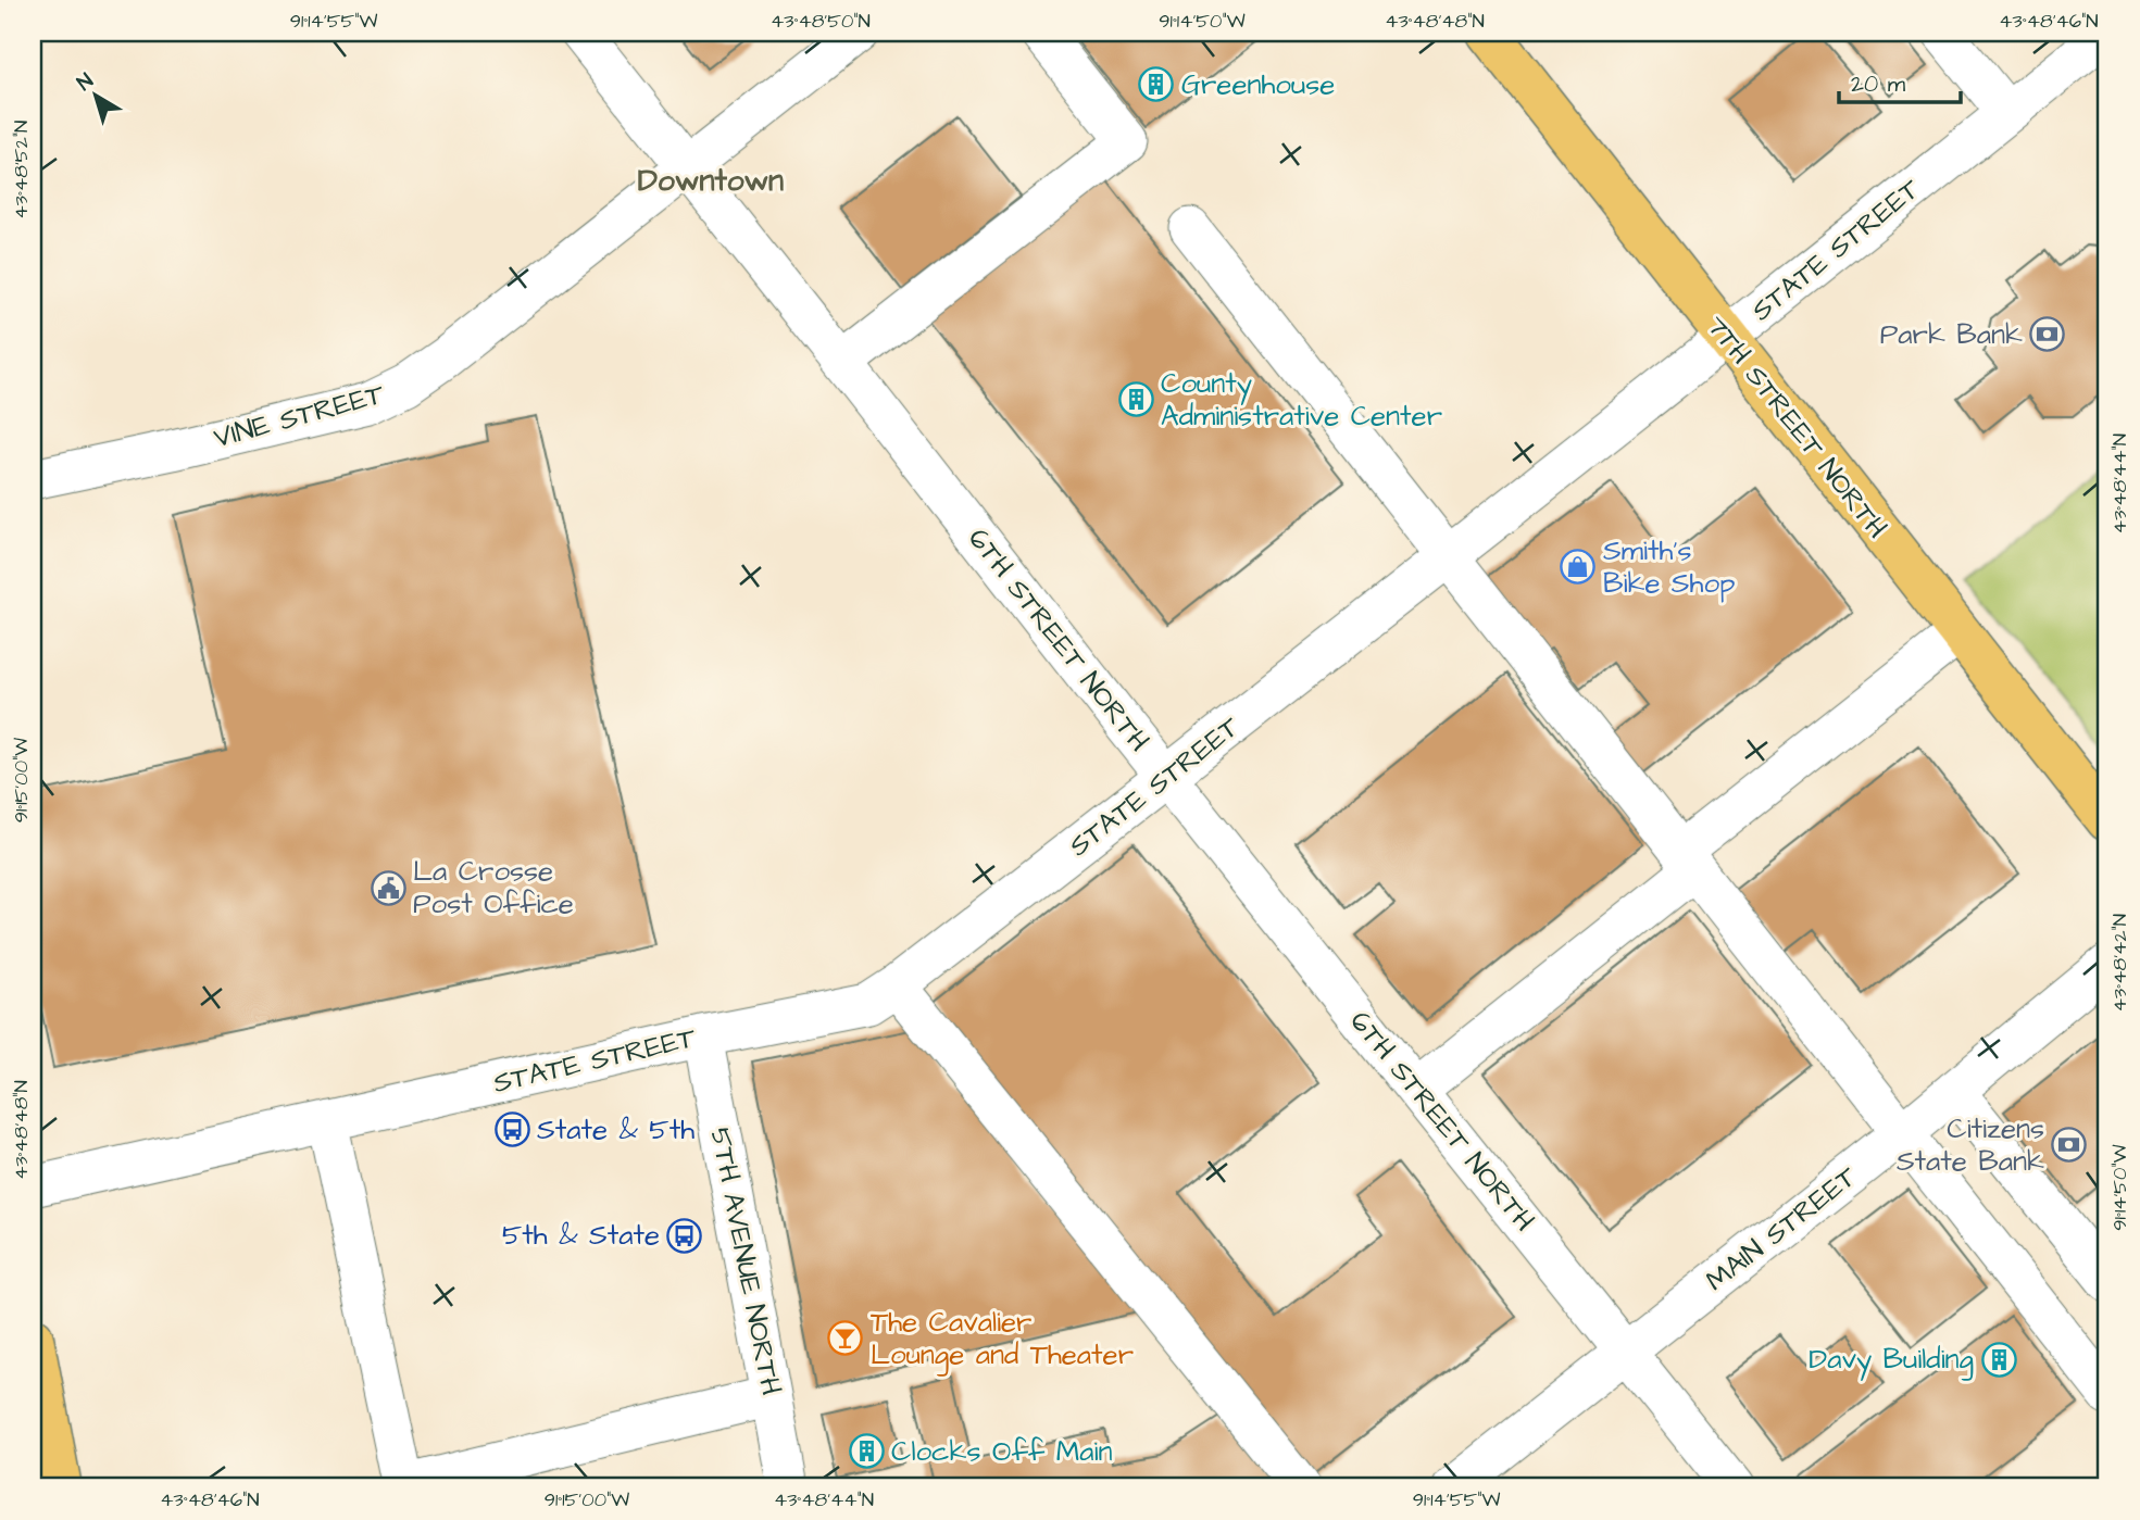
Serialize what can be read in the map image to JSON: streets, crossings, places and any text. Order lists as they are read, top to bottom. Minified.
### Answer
{"streets":{"main road":["7TH STREET NORTH"],"street":["STATE STREET","VINE STREET","6TH STREET NORTH","MAIN STREET","5TH AVENUE NORTH"]},"crossings":[["STATE STREET","7TH STREET NORTH"],["STATE STREET","6TH STREET NORTH"],["STATE STREET","5TH AVENUE NORTH"],["VINE STREET","6TH STREET NORTH"],["6TH STREET NORTH","MAIN STREET"]],"districts":["Downtown"],"places":{"building":["Greenhouse","County Administrative Center","Davy Building","Clocks Off Main"],"bank":["Park Bank","Citizens State Bank"],"shop":["Smith's Bike Shop"],"public building":["La Crosse Post Office"],"bus stop":["State & 5th","5th & State"],"bar":["The Cavalier Lounge and Theater"]},"scale_bar":"20 m","north":"top left","coordinates":["91°14'55\"W","43°48'50\"N","91°14'50\"W","43°48'48\"N","43°48'46\"N","43°48'52\"N","43°48'44\"N","91°15'00\"W","43°48'42\"N"]}
